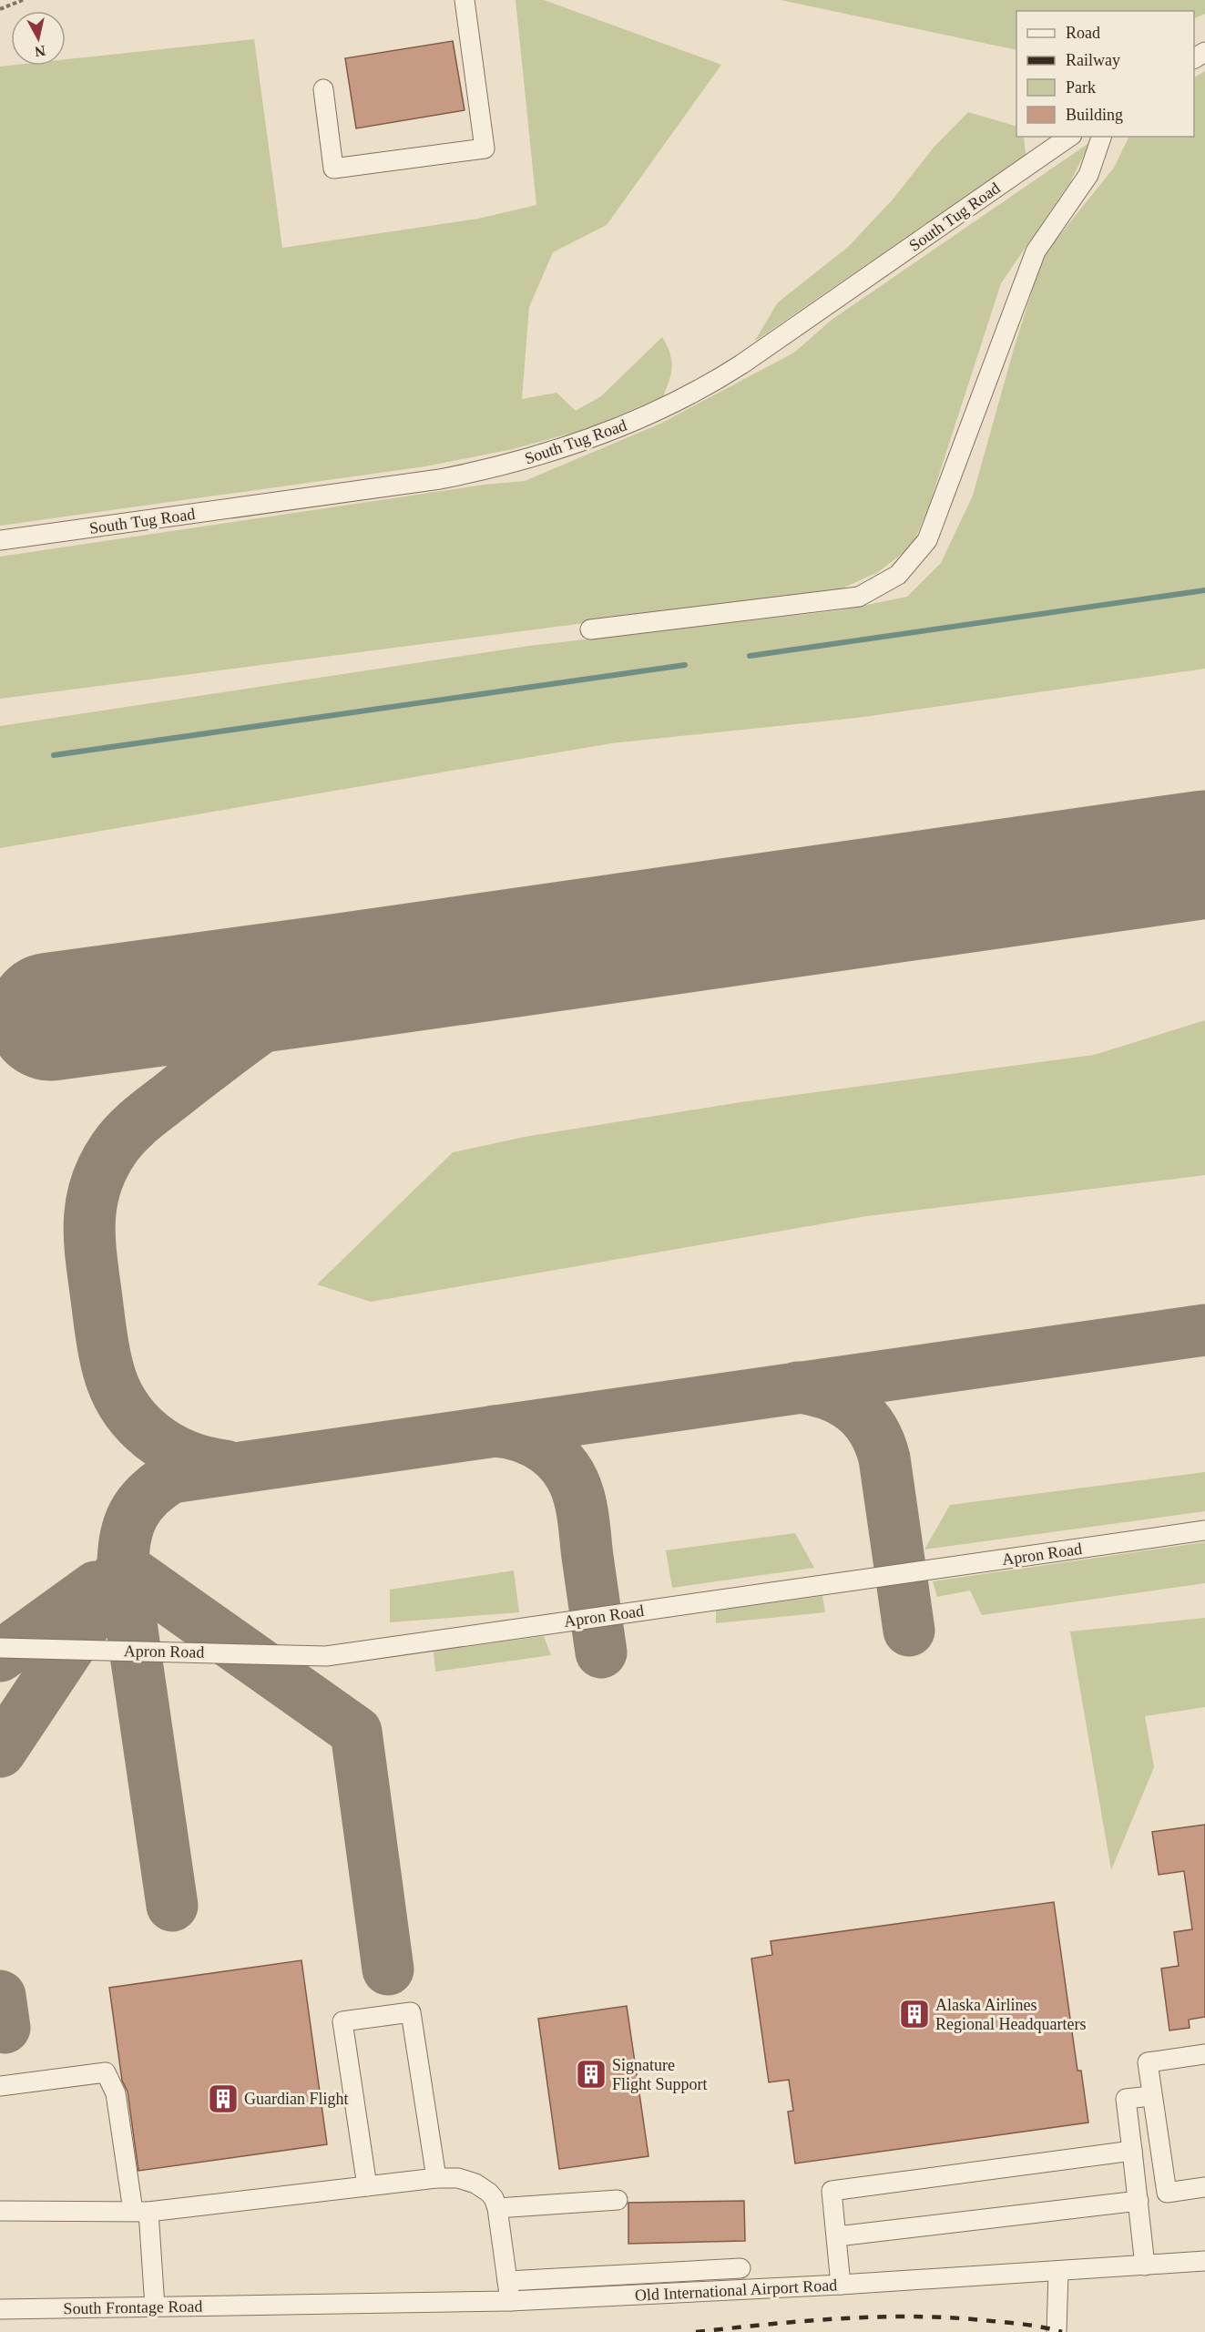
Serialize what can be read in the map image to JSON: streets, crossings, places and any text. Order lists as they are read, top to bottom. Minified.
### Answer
{"streets":{"street":["South Tug Road","Apron Road","Old International Airport Road","South Frontage Road"]},"crossings":[["Old International Airport Road","South Frontage Road"]],"places":{"building":["Alaska Airlines Regional Headquarters","Signature Flight Support","Guardian Flight"]},"legend":["Road","Railway","Park","Building"],"north":"bottom"}
